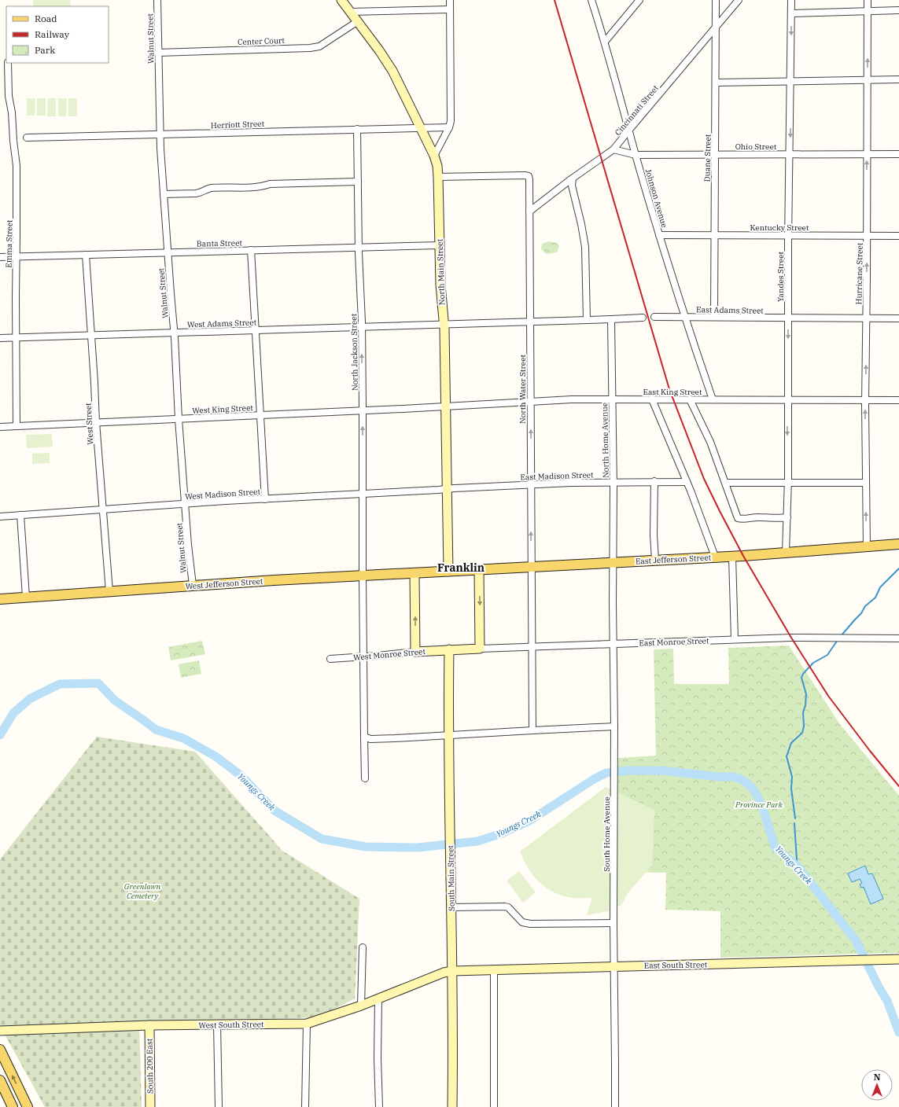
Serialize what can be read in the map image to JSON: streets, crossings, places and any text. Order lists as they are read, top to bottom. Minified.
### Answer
{"streets":{"main road":["East Jefferson Street","West Jefferson Street"],"street":["Walnut Street","Center Court","Cincinnati Street","Herriott Street","Ohio Street","Duane Street","Johnson Avenue","Kentucky Street","Banta Street","Emma Street","North Main Street","Hurricane Street","Yandes Street","East Adams Street","West Adams Street","North Jackson Street","North Water Street","East King Street","West King Street","West Street","North Home Avenue","East Madison Street","West Madison Street","East Monroe Street","West Monroe Street","South Home Avenue","South Main Street","East South Street","West South Street","South 200 East"]},"crossings":[["Walnut Street","Center Court"],["Walnut Street","Herriott Street"],["Walnut Street","Banta Street"],["Walnut Street","West Adams Street"],["Walnut Street","West King Street"],["Walnut Street","West Madison Street"],["Walnut Street","West Jefferson Street"],["Center Court","North Main Street"],["Cincinnati Street","Ohio Street"],["Cincinnati Street","Duane Street"],["Cincinnati Street","Johnson Avenue"],["Cincinnati Street","North Water Street"],["Herriott Street","North Main Street"],["Herriott Street","North Jackson Street"],["Ohio Street","Duane Street"],["Ohio Street","Johnson Avenue"],["Ohio Street","Hurricane Street"],["Ohio Street","Yandes Street"],["Duane Street","Kentucky Street"],["Duane Street","East Adams Street"],["Johnson Avenue","Kentucky Street"],["Johnson Avenue","East Adams Street"],["Johnson Avenue","East King Street"],["Kentucky Street","Hurricane Street"],["Kentucky Street","Yandes Street"],["Banta Street","Emma Street"],["Banta Street","North Main Street"],["Banta Street","North Jackson Street"],["Banta Street","West Street"],["Emma Street","West Adams Street"],["Emma Street","West King Street"],["North Main Street","West Adams Street"],["North Main Street","North Water Street"],["North Main Street","East King Street"],["North Main Street","West King Street"],["North Main Street","East Madison Street"],["North Main Street","West Madison Street"],["North Main Street","East Jefferson Street"],["North Main Street","West Jefferson Street"],["Hurricane Street","East Adams Street"],["Hurricane Street","East King Street"],["Hurricane Street","East Jefferson Street"],["Yandes Street","East Adams Street"],["Yandes Street","East King Street"],["Yandes Street","East Jefferson Street"],["West Adams Street","North Jackson Street"],["West Adams Street","West Street"],["North Jackson Street","West King Street"],["North Jackson Street","West Madison Street"],["North Jackson Street","West Jefferson Street"],["North Jackson Street","West Monroe Street"],["North Water Street","East King Street"],["North Water Street","East Madison Street"],["North Water Street","East Jefferson Street"],["North Water Street","East Monroe Street"],["East King Street","West King Street"],["East King Street","North Home Avenue"],["West King Street","West Street"],["West Street","West Madison Street"],["West Street","West Jefferson Street"],["North Home Avenue","East Madison Street"],["North Home Avenue","East Jefferson Street"],["North Home Avenue","South Home Avenue"],["East Madison Street","West Madison Street"],["East Jefferson Street","West Jefferson Street"],["East Jefferson Street","South Home Avenue"],["East Monroe Street","West Monroe Street"],["East Monroe Street","South Home Avenue"],["East Monroe Street","South Main Street"],["West Monroe Street","South Main Street"],["South Home Avenue","East South Street"],["South Main Street","East South Street"],["South Main Street","West South Street"],["East South Street","West South Street"],["West South Street","South 200 East"]],"one_way":["Hurricane Street","Yandes Street"],"districts":["Franklin"],"water":["Youngs Creek"],"parks":["Province Park","Greenlawn Cemetery"],"legend":["Road","Railway","Park"],"north":"top"}
